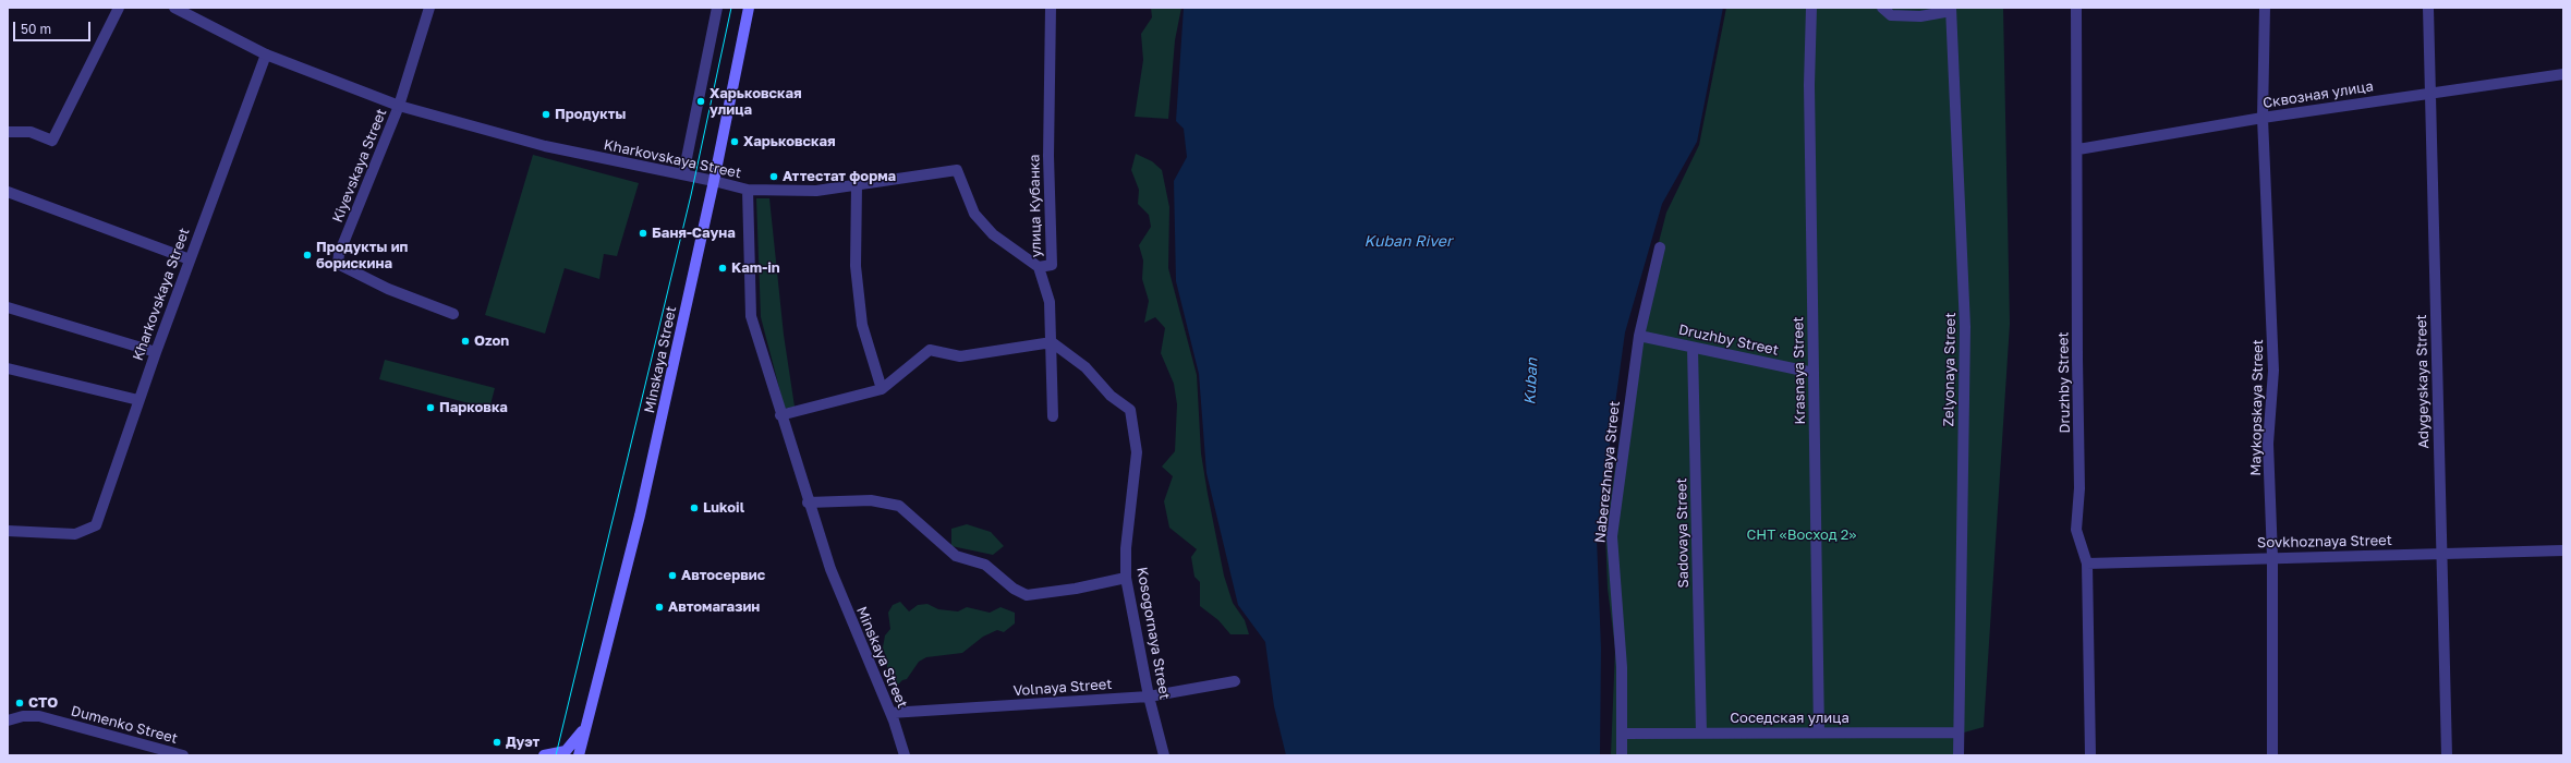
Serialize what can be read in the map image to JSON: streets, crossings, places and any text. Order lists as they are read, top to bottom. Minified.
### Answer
{"streets":{"main road":["Minskaya Street"],"street":["Сквозная улица","Kharkovskaya Street","Kiyevskaya Street","улица Кубанка","Druzhby Street","Zelyonaya Street","Krasnaya Street","Adygeyskaya Street","Maykopskaya Street","Naberezhnaya Street","Sadovaya Street","Sovkhoznaya Street","Kosogornaya Street","Volnaya Street","Соседская улица","Dumenko Street"]},"crossings":[["Сквозная улица","Druzhby Street"],["Сквозная улица","Adygeyskaya Street"],["Сквозная улица","Maykopskaya Street"],["Kharkovskaya Street","Kiyevskaya Street"],["Kharkovskaya Street","улица Кубанка"],["Kharkovskaya Street","Minskaya Street"],["улица Кубанка","Kosogornaya Street"],["Druzhby Street","Krasnaya Street"],["Druzhby Street","Naberezhnaya Street"],["Druzhby Street","Sadovaya Street"],["Druzhby Street","Sovkhoznaya Street"],["Minskaya Street","Volnaya Street"],["Zelyonaya Street","Соседская улица"],["Krasnaya Street","Соседская улица"],["Adygeyskaya Street","Sovkhoznaya Street"],["Maykopskaya Street","Sovkhoznaya Street"],["Naberezhnaya Street","Соседская улица"],["Sadovaya Street","Соседская улица"],["Kosogornaya Street","Volnaya Street"]],"water":["Kuban River","Kuban"],"parks":["СНТ «Восход 2»"],"places":["Харьковская улица","Продукты","Харьковская","Аттестат форма","Баня-Сауна","Продукты ип борискина","Kam-in","Ozon","Парковка","Lukoil","Автосервис","Автомагазин","СТО","Дуэт"],"scale_bar":"50 m"}
